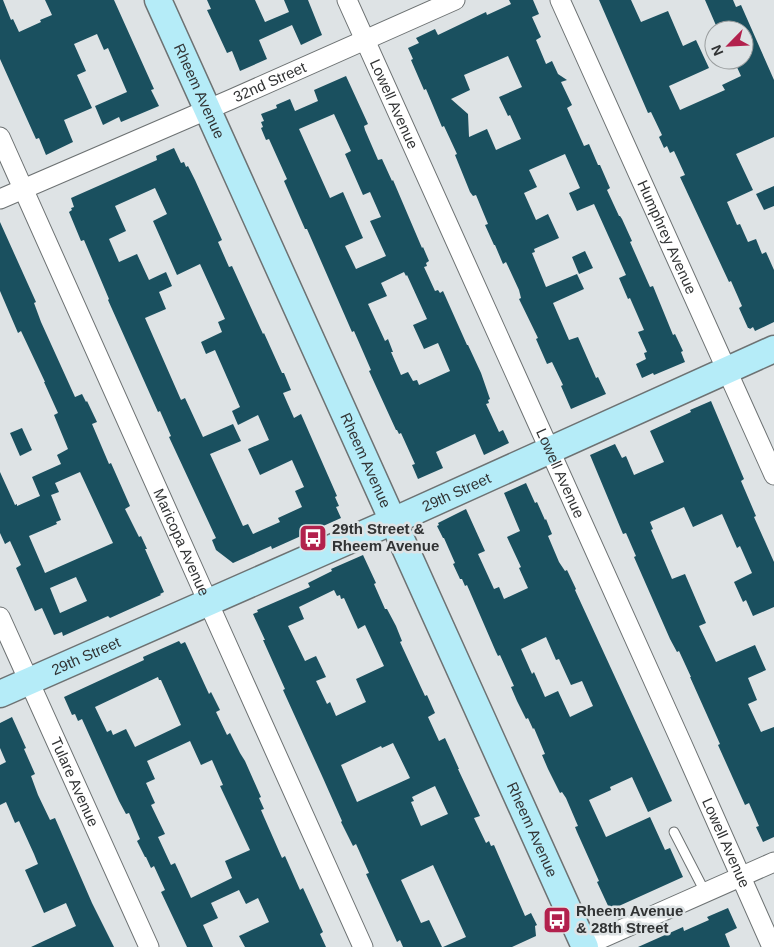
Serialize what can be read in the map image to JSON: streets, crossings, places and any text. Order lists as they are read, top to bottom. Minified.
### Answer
{"streets":{"street":["32nd Street","Rheem Avenue","Lowell Avenue","Humphrey Avenue","29th Street","Maricopa Avenue","Tulare Avenue"]},"crossings":[["32nd Street","Rheem Avenue"],["32nd Street","Lowell Avenue"],["32nd Street","Maricopa Avenue"],["Rheem Avenue","29th Street"],["Lowell Avenue","29th Street"],["Humphrey Avenue","29th Street"],["29th Street","Maricopa Avenue"],["29th Street","Tulare Avenue"]],"places":{"bus stop":["29th Street & Rheem Avenue","Rheem Avenue & 28th Street"]},"north":"bottom left"}
